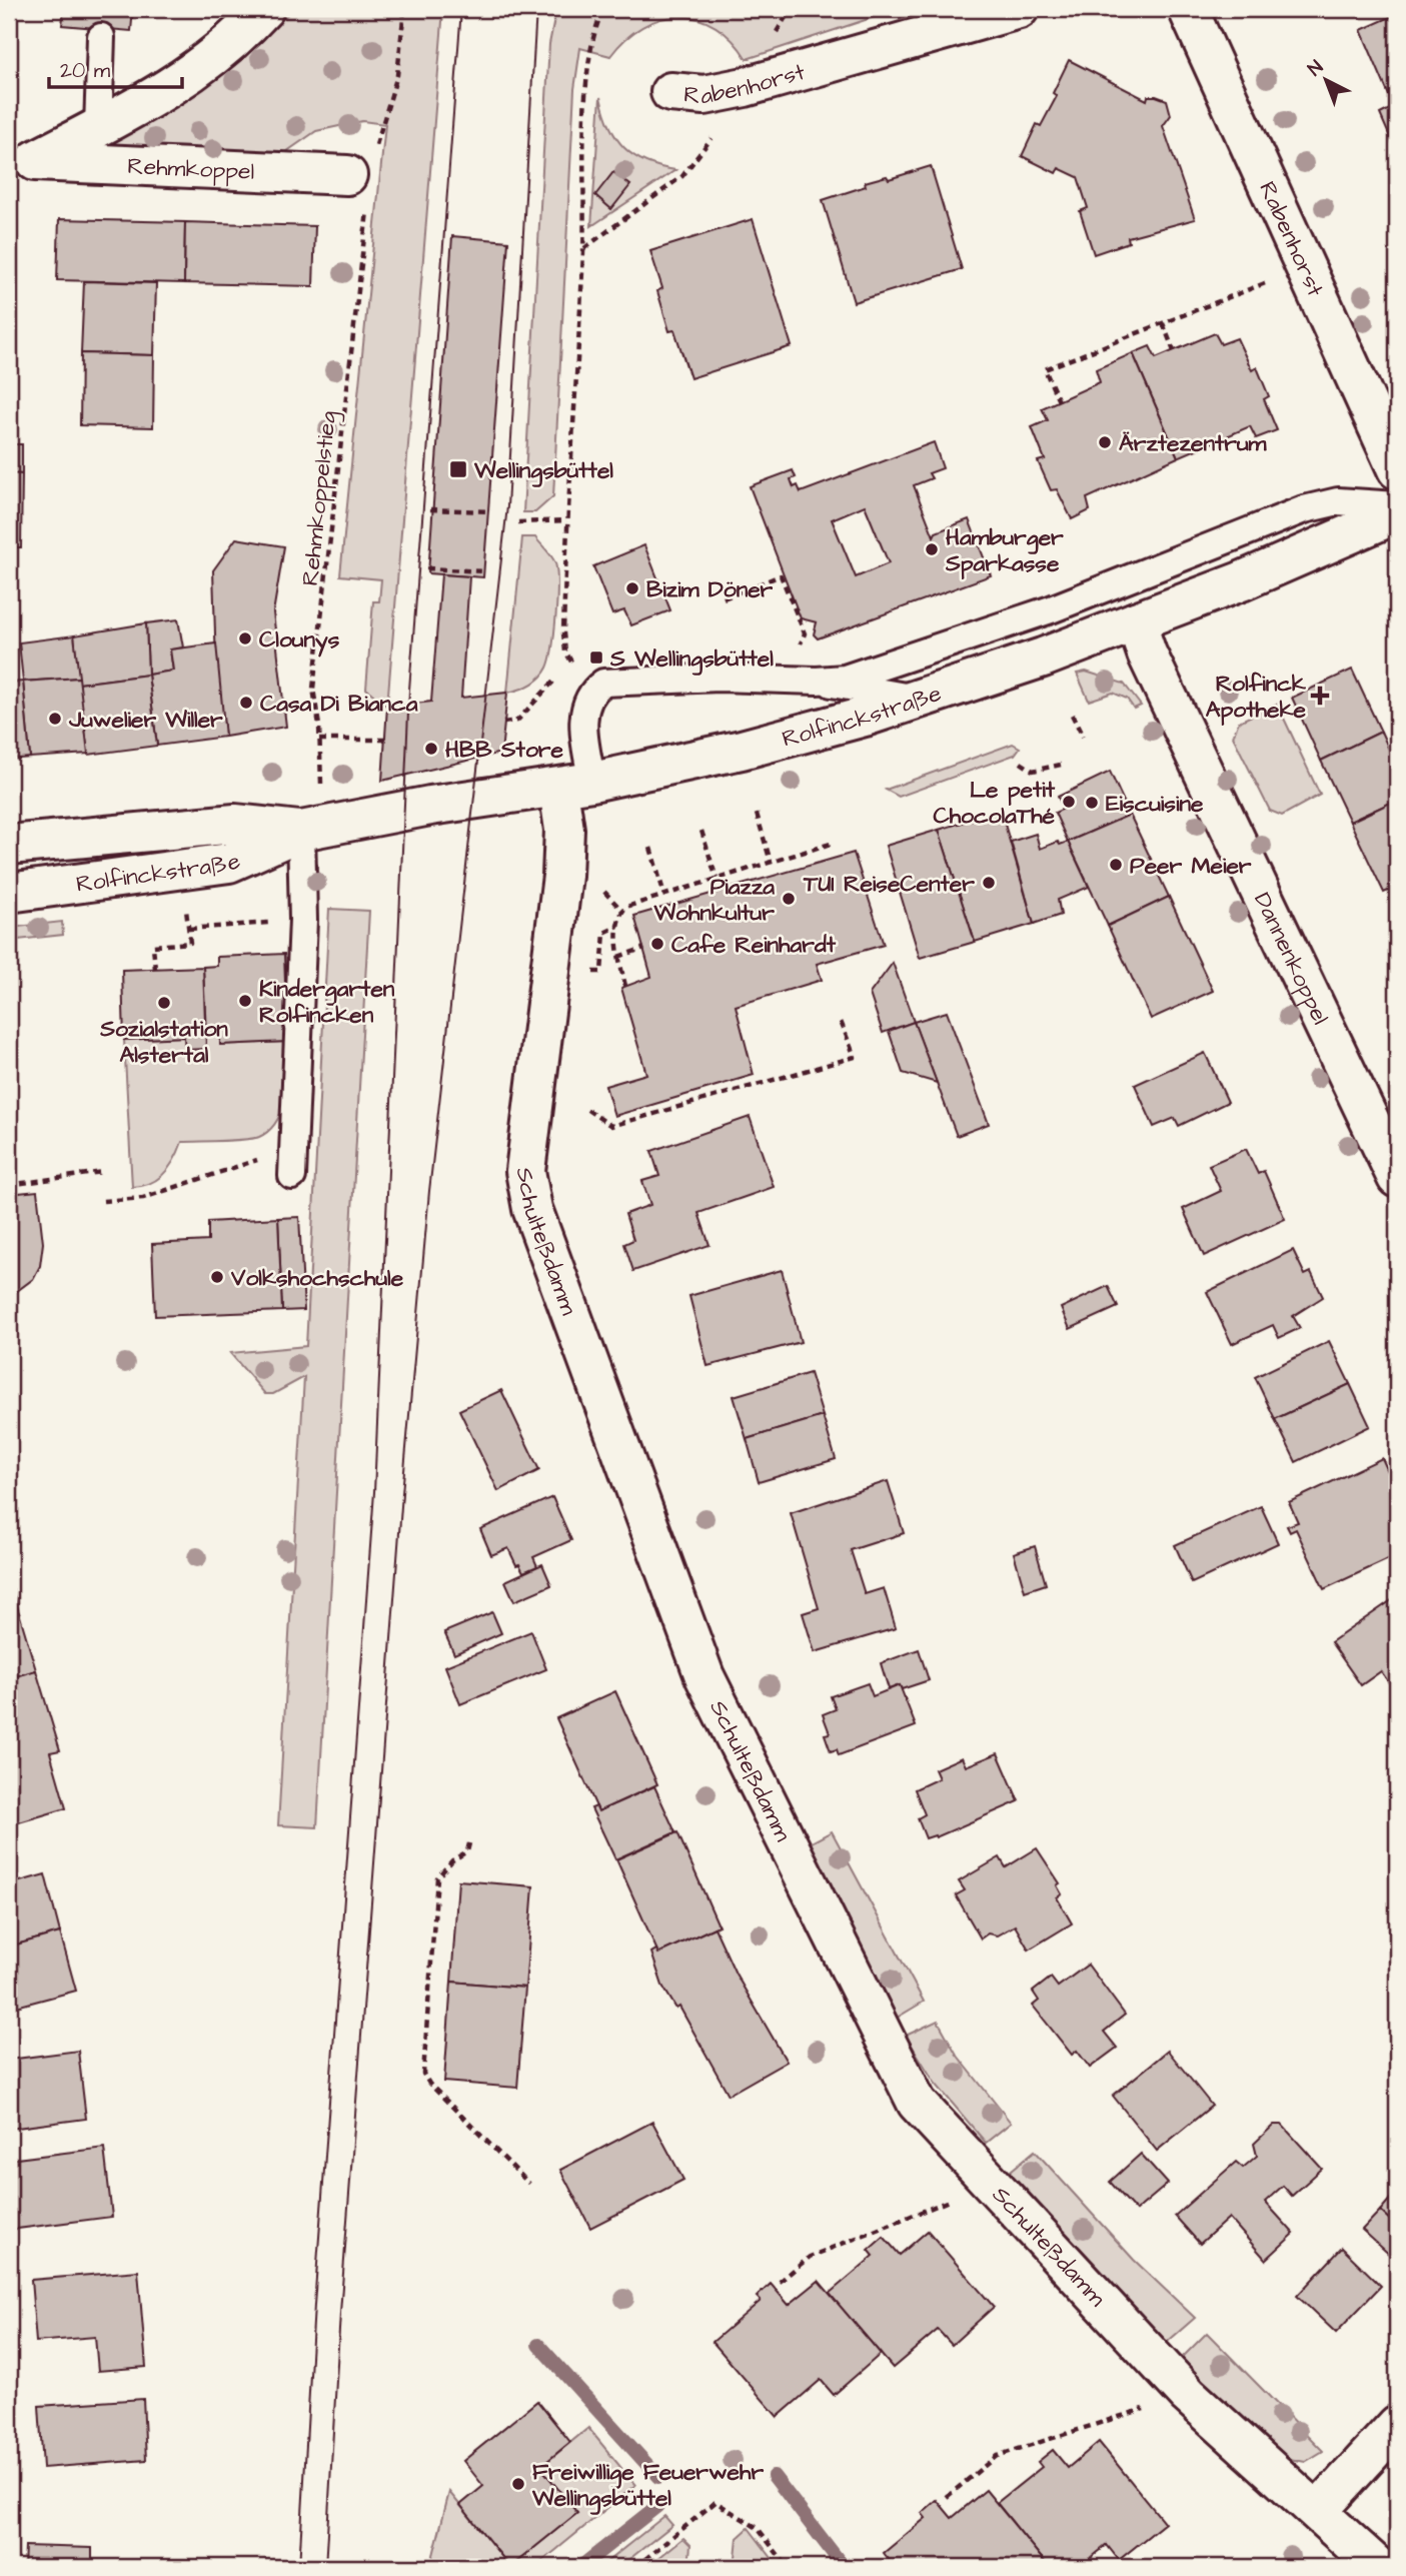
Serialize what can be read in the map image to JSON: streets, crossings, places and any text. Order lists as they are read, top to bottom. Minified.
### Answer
{"streets":{"street":["Rabenhorst","Rehmkoppel","Rolfinckstraße","Dannenkoppel","Schulteßdamm"],"path":["Rehmkoppelstieg"]},"crossings":[["Rehmkoppel","Rehmkoppelstieg"],["Rehmkoppelstieg","Rolfinckstraße"],["Rolfinckstraße","Dannenkoppel"],["Rolfinckstraße","Schulteßdamm"]],"places":{"other":["Ärztezentrum","Hamburger Sparkasse","Bizim Döner","Clounys","Casa Di Bianca","Juwelier Willer","HBB Store","Le petit ChocolaThé","Eiscuisine","Peer Meier","TUI ReiseCenter","Piazza Wohnkultur","Cafe Reinhardt","Kindergarten Rolfincken","Sozialstation Alstertal","Volkshochschule","Freiwillige Feuerwehr Wellingsbüttel"],"transit":["Wellingsbüttel","S Wellingsbüttel"],"health":["Rolfinck Apotheke"]},"scale_bar":"20 m","north":"top left"}
